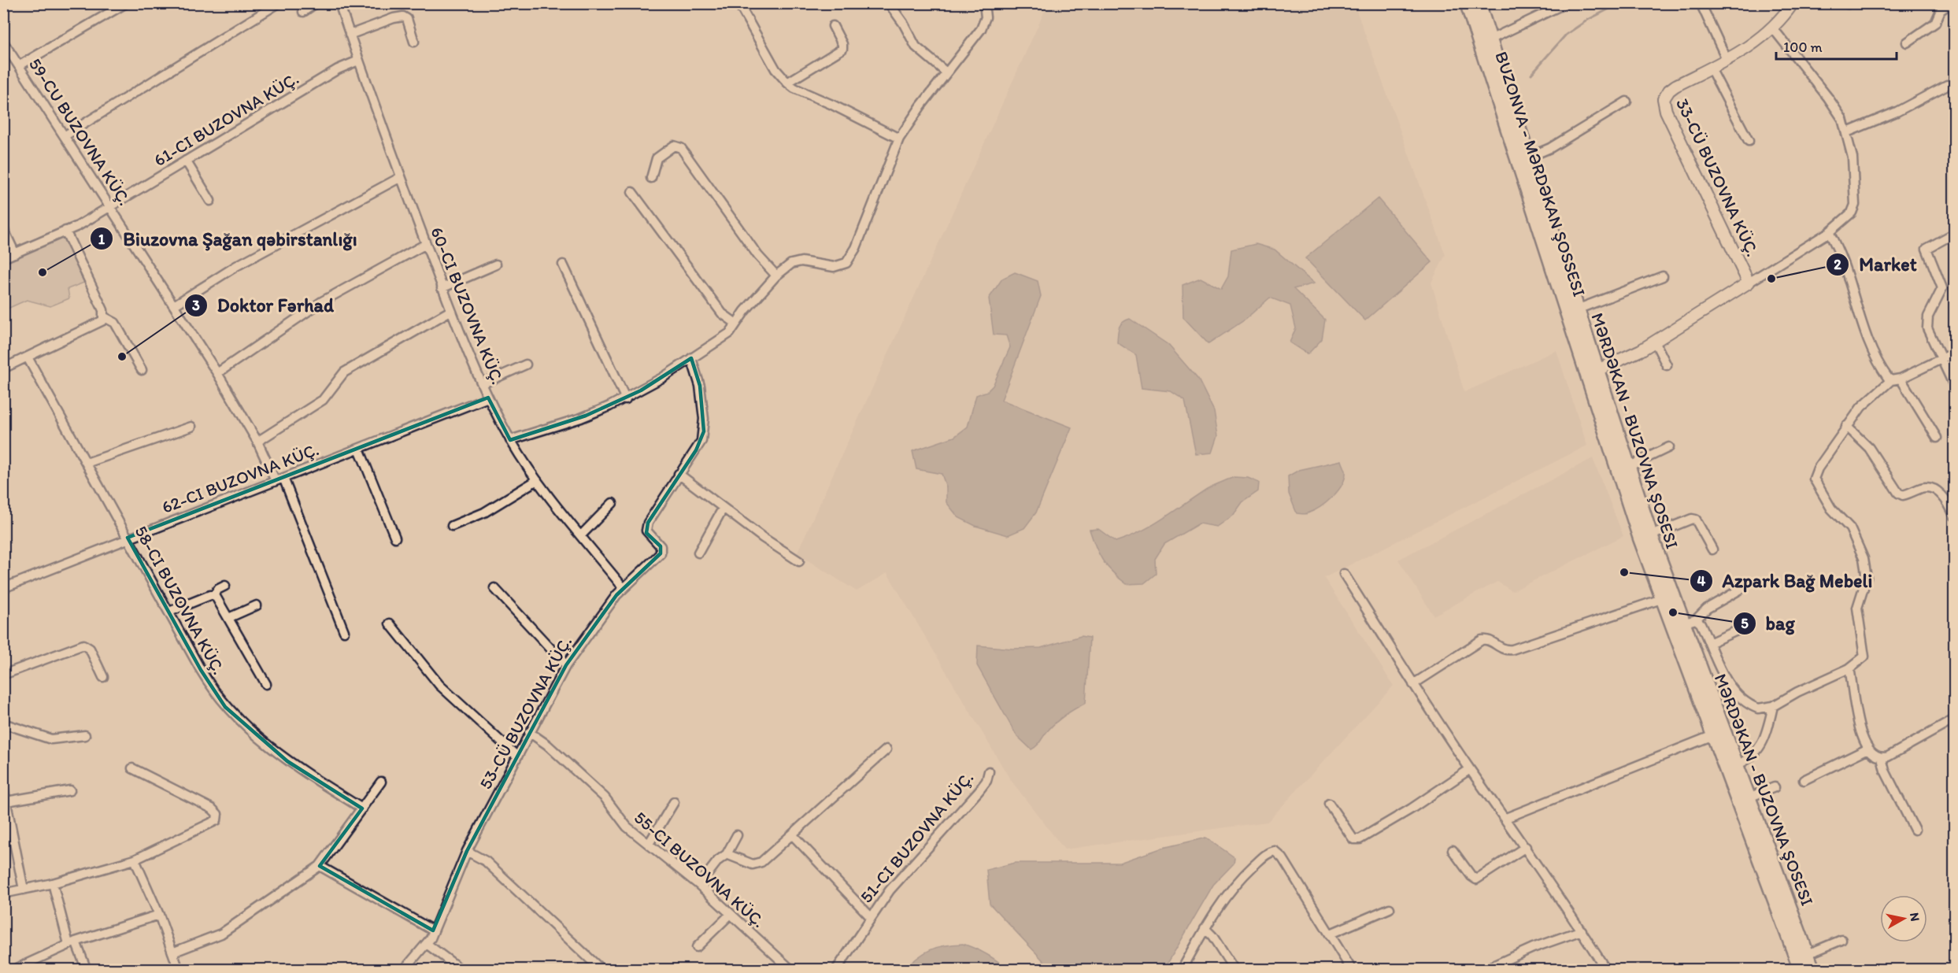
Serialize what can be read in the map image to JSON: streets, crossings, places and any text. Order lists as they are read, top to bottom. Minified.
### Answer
{"streets":{"main road":["BUZONVA - MƏRDƏKAN ŞOSSESI","MƏRDƏKAN - BUZOVNA ŞOSESI"],"street":["61-CI BUZOVNA KÜÇ.","59-CU BUZOVNA KÜÇ.","33-CÜ BUZOVNA KÜÇ.","62-CI BUZOVNA KÜÇ.","58-CI BUZOVNA KÜÇ.","53-CÜ BUZOVNA KÜÇ.","51-CI BUZOVNA KÜÇ.","55-CI BUZOVNA KÜÇ."]},"crossings":[["61-CI BUZOVNA KÜÇ.","59-CU BUZOVNA KÜÇ."],["59-CU BUZOVNA KÜÇ.","62-CI BUZOVNA KÜÇ."],["33-CÜ BUZOVNA KÜÇ.","MƏRDƏKAN - BUZOVNA ŞOSESI"],["62-CI BUZOVNA KÜÇ.","58-CI BUZOVNA KÜÇ."],["53-CÜ BUZOVNA KÜÇ.","55-CI BUZOVNA KÜÇ."]],"places":["Biuzovna Şağan qəbirstanlığı","Market","Doktor Fərhad","Azpark Bağ Mebeli","bag"],"scale_bar":"100 m","north":"right"}
